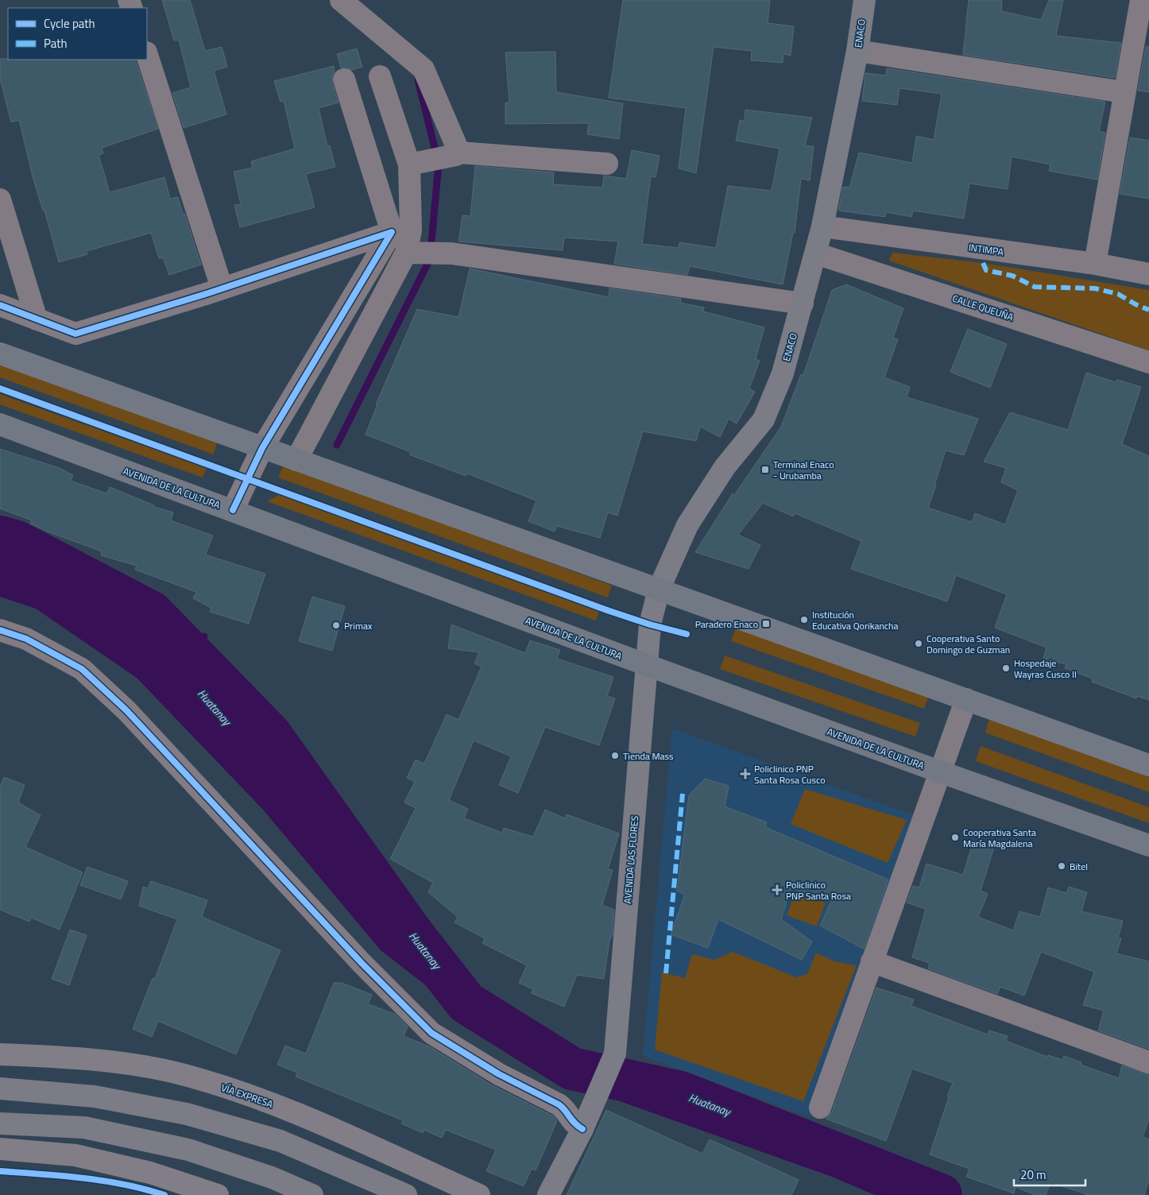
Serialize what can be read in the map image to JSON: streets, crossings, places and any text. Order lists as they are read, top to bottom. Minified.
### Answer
{"streets":{"highway":["AVENIDA DE LA CULTURA"],"main road":["ENACO","AVENIDA LAS FLORES","VÍA EXPRESA"],"street":["INTIMPA","CALLE QUEUÑA"]},"crossings":[["ENACO","INTIMPA"],["ENACO","CALLE QUEUÑA"],["ENACO","AVENIDA DE LA CULTURA"],["ENACO","AVENIDA LAS FLORES"],["AVENIDA DE LA CULTURA","AVENIDA LAS FLORES"]],"water":["Huatanay"],"places":{"transit":["Terminal Enaco - Urubamba","Paradero Enaco"],"other":["Institución Educativa Qorikancha","Primax","Cooperativa Santo Domingo de Guzman","Hospedaje Wayras Cusco II","Tienda Mass","Cooperativa Santa María Magdalena","Bitel"],"health":["Policlinico PNP Santa Rosa Cusco","Policlinico PNP Santa Rosa"]},"legend":["Cycle path","Path"],"scale_bar":"20 m"}
